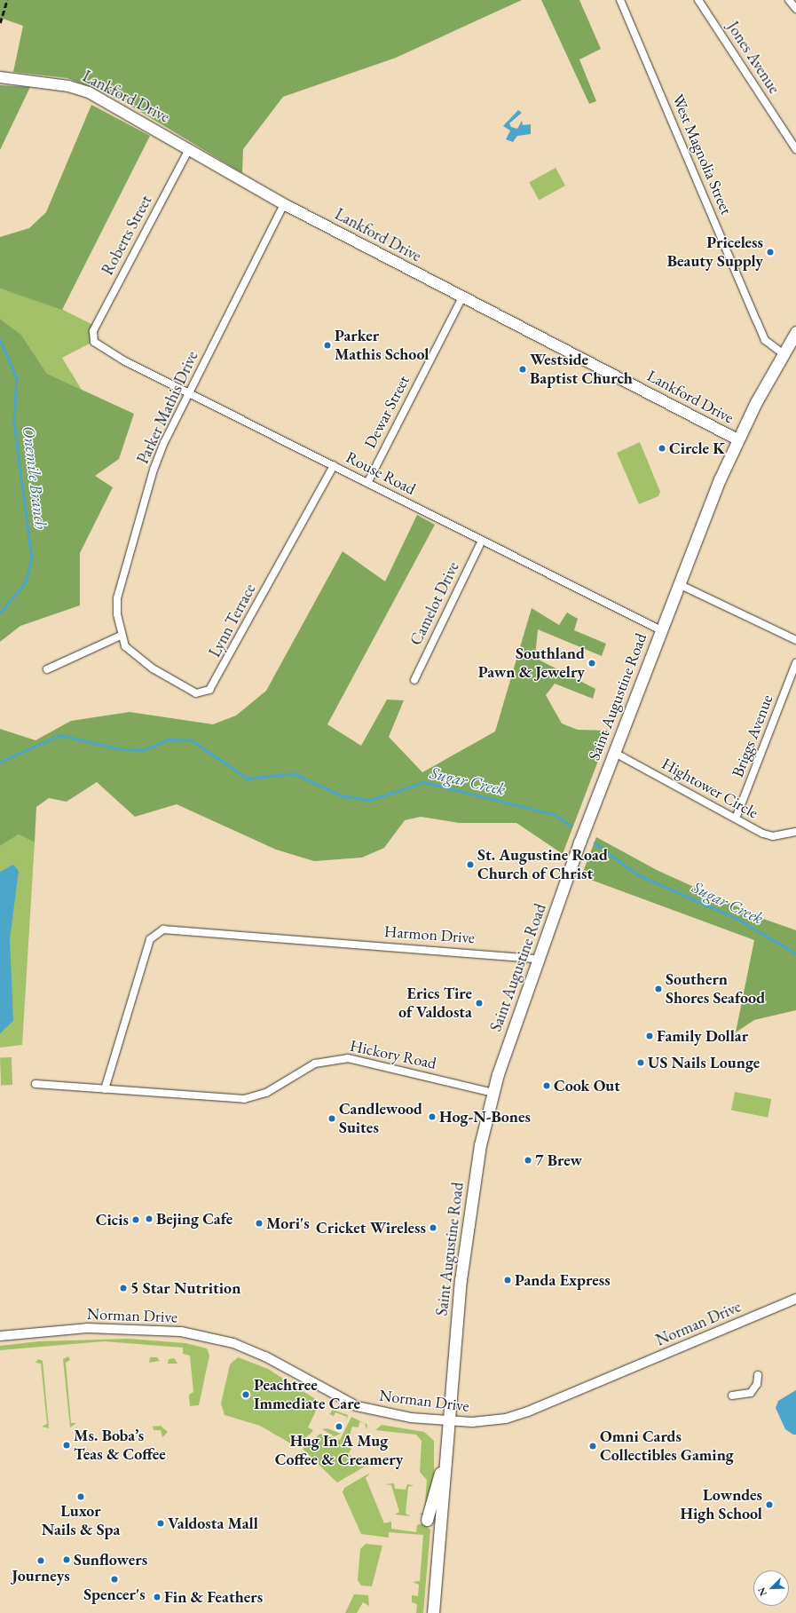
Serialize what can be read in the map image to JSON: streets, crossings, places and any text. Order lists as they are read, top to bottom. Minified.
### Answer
{"streets":{"main road":["Lankford Drive","Saint Augustine Road"],"street":["Jones Avenue","West Magnolia Street","Roberts Street","Parker Mathis Drive","Dewar Street","Rouse Road","Camelot Drive","Lynn Terrace","Briggs Avenue","Hightower Circle","Harmon Drive","Hickory Road","Norman Drive"]},"crossings":[["Lankford Drive","Roberts Street"],["Lankford Drive","Parker Mathis Drive"],["Lankford Drive","Dewar Street"],["Lankford Drive","Saint Augustine Road"],["West Magnolia Street","Saint Augustine Road"],["Roberts Street","Rouse Road"],["Parker Mathis Drive","Rouse Road"],["Parker Mathis Drive","Lynn Terrace"],["Dewar Street","Rouse Road"],["Rouse Road","Camelot Drive"],["Rouse Road","Lynn Terrace"],["Rouse Road","Saint Augustine Road"],["Saint Augustine Road","Hightower Circle"],["Saint Augustine Road","Harmon Drive"],["Saint Augustine Road","Hickory Road"],["Saint Augustine Road","Norman Drive"],["Briggs Avenue","Hightower Circle"],["Harmon Drive","Hickory Road"]],"water":["Onemile Branch","Sugar Creek"],"places":["Priceless Beauty Supply","Parker Mathis School","Westside Baptist Church","Circle K","Southland Pawn & Jewelry","St. Augustine Road Church of Christ","Southern Shores Seafood","Erics Tire of Valdosta","Family Dollar","US Nails Lounge","Cook Out","Hog-N-Bones","Candlewood Suites","7 Brew","Bejing Cafe","Cicis","Mori's","Cricket Wireless","Panda Express","5 Star Nutrition","Peachtree Immediate Care","Hug In A Mug Coffee & Creamery","Ms. Boba’s Teas & Coffee","Omni Cards Collectibles Gaming","Luxor Nails & Spa","Lowndes High School","Valdosta Mall","Sunflowers","Journeys","Spencer's","Fin & Feathers"],"north":"bottom left"}
